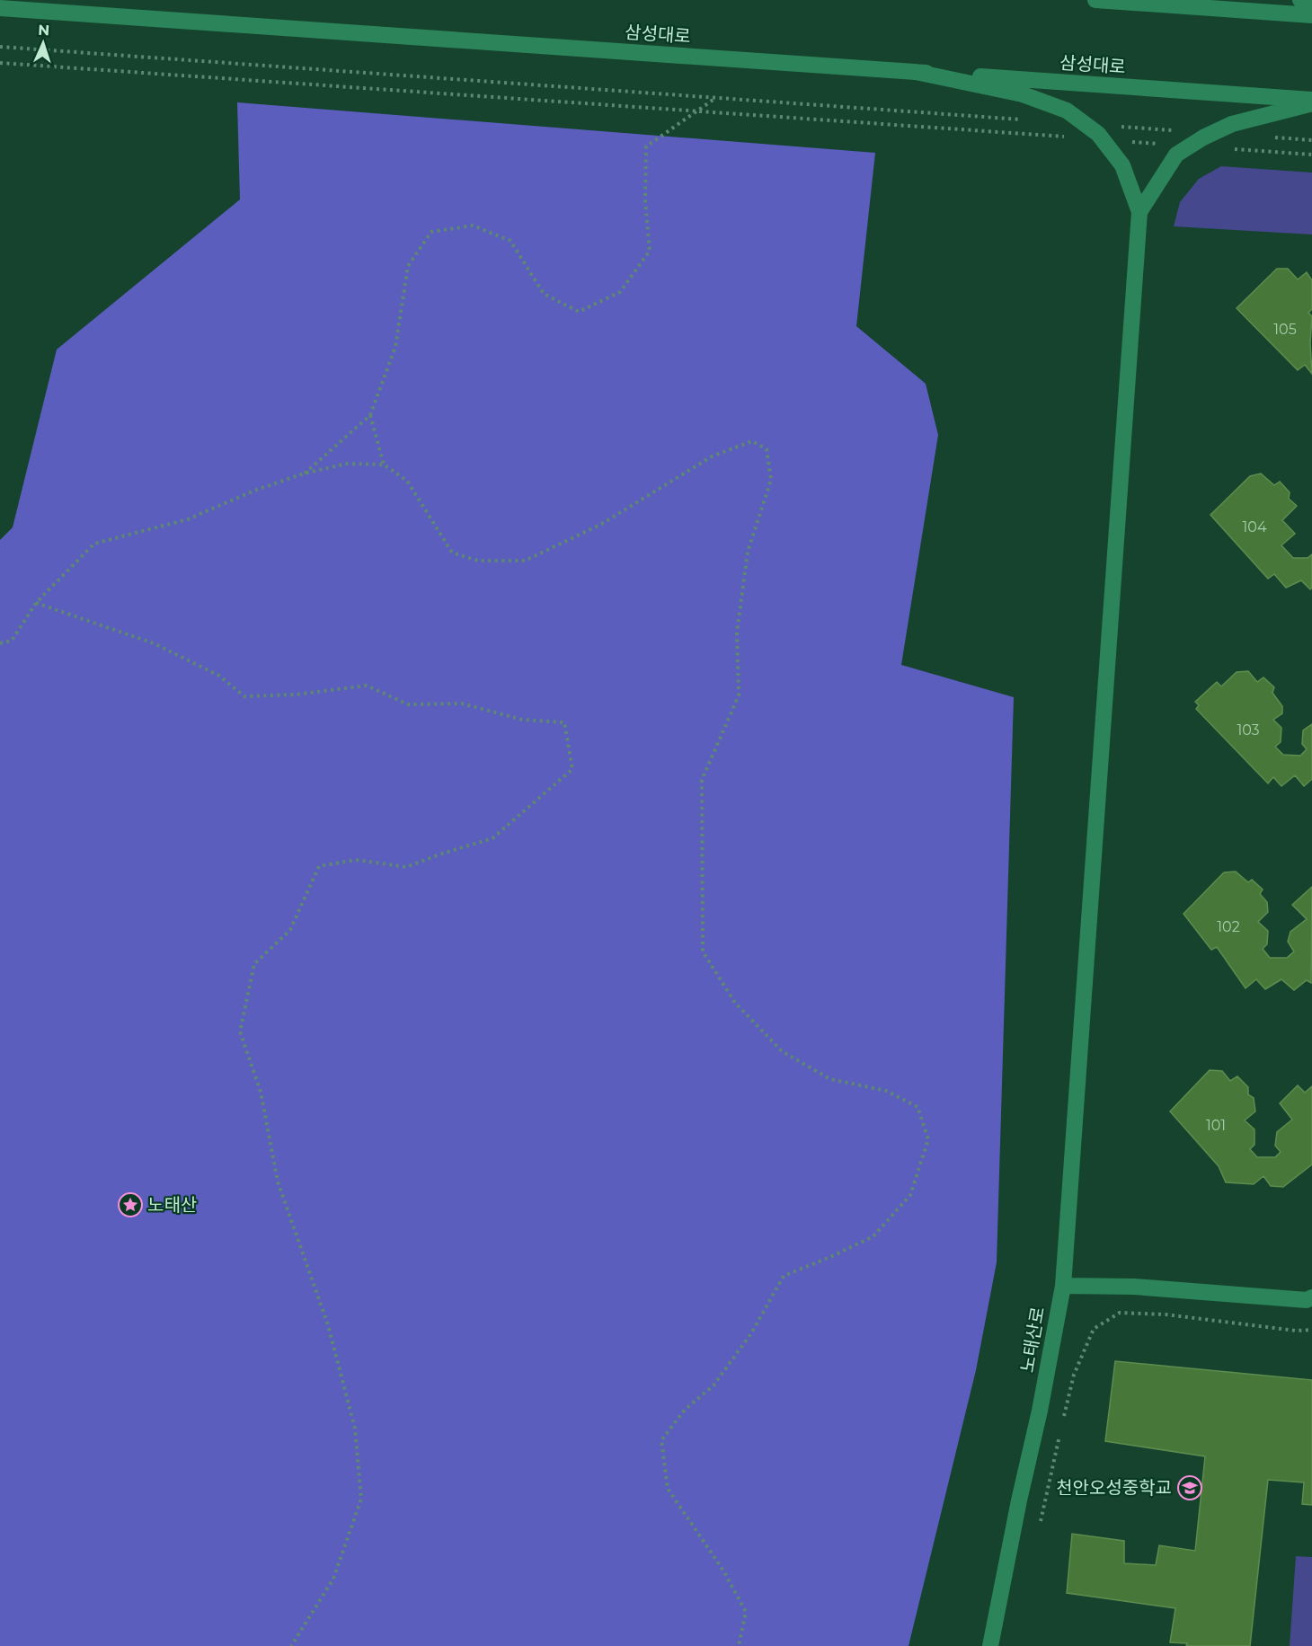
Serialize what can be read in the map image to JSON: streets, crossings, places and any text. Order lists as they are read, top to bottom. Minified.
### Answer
{"streets":{"street":["삼성대로","노태산로"]},"places":{"place":["노태산"],"school or university":["천안오성중학교"]},"house_numbers":["105","104","103","102","101"],"north":"top"}
